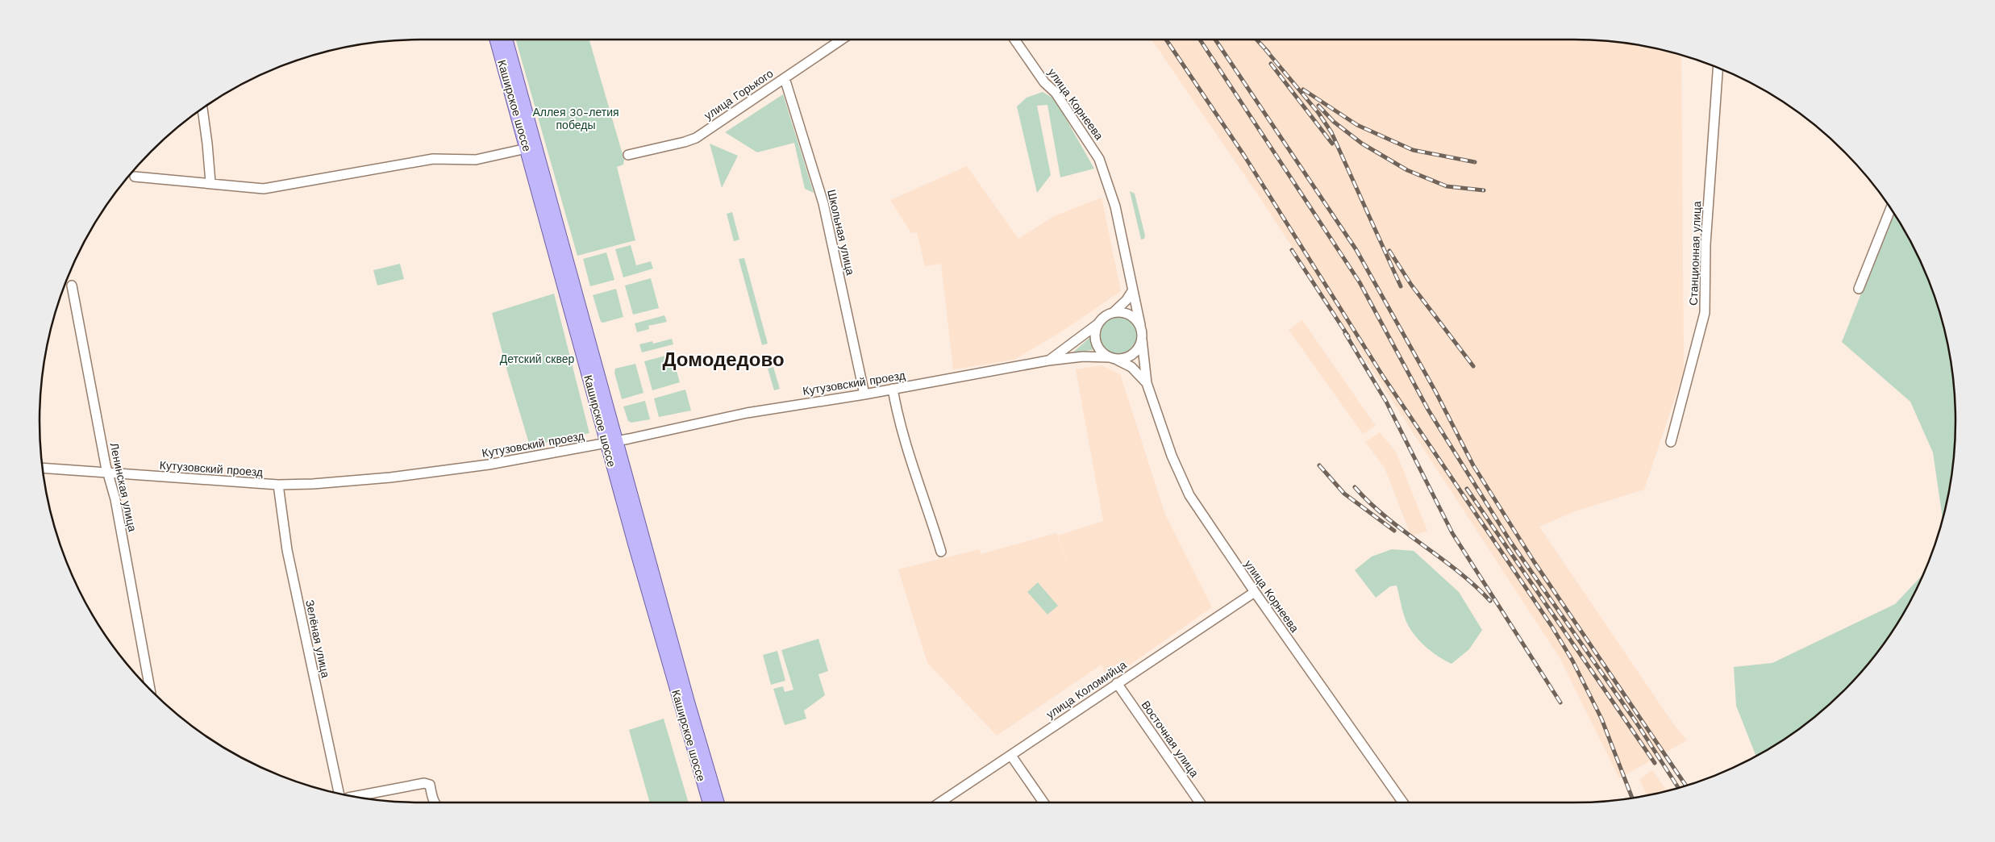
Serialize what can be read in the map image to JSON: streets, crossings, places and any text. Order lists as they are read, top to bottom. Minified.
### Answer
{"streets":{"main road":["Каширское шоссе"],"street":["улица Горького","улица Корнеева","Школьная улица","Станционная улица","Кутузовский проезд","Ленинская улица","Зелёная улица","улица Коломийца","Восточная улица"]},"crossings":[["улица Горького","Школьная улица"],["улица Корнеева","Кутузовский проезд"],["улица Корнеева","улица Коломийца"],["Каширское шоссе","Кутузовский проезд"],["Школьная улица","Кутузовский проезд"],["Кутузовский проезд","Ленинская улица"],["Кутузовский проезд","Зелёная улица"],["улица Коломийца","Восточная улица"]],"districts":["Домодедово"],"parks":["Аллея 30-летия победы","Детский сквер"]}
